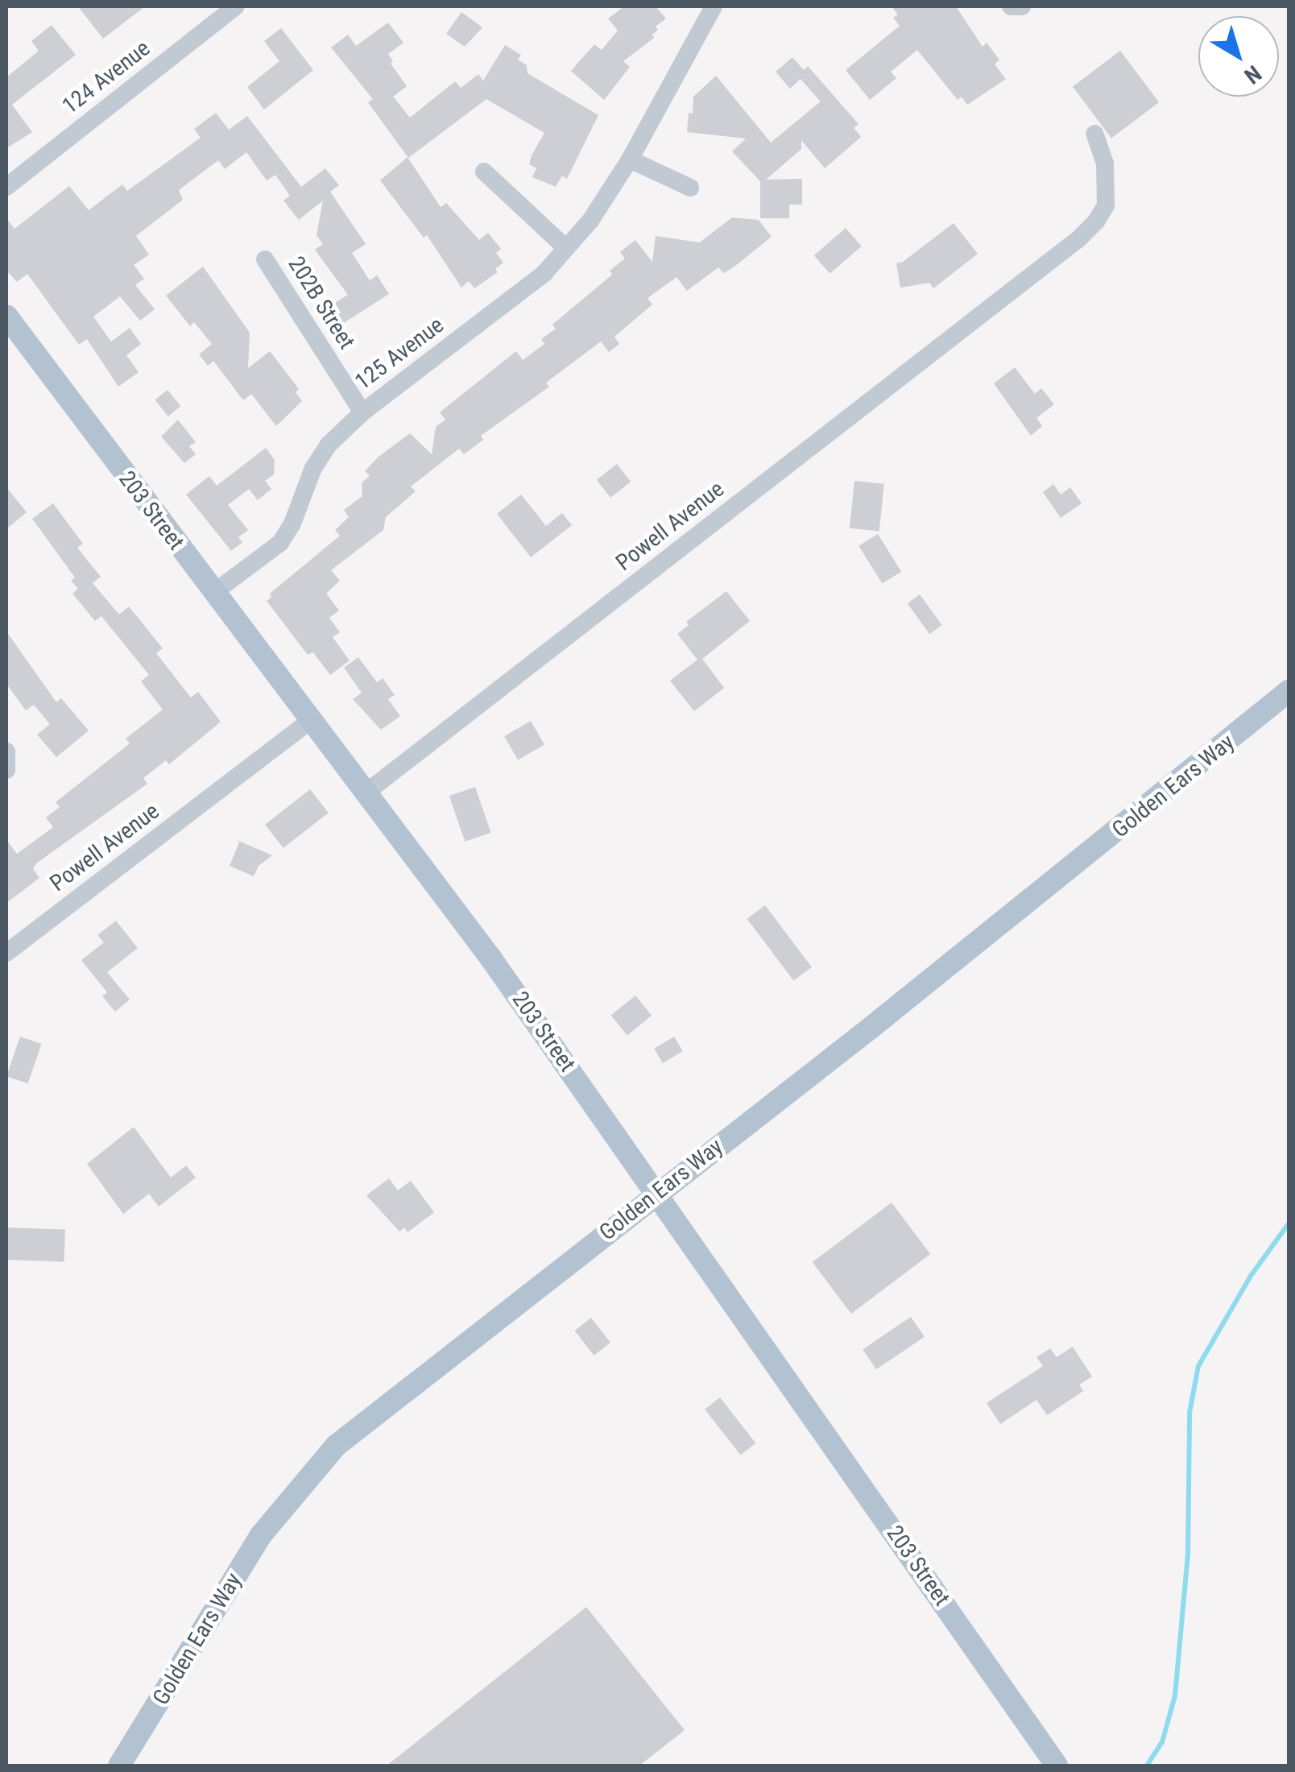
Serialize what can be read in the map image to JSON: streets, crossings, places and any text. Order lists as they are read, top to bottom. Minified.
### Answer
{"streets":{"main road":["203 Street","Golden Ears Way"],"street":["124 Avenue","202B Street","125 Avenue","Powell Avenue"]},"crossings":[["202B Street","125 Avenue"],["125 Avenue","203 Street"],["203 Street","Powell Avenue"],["203 Street","Golden Ears Way"]],"north":"bottom right"}
